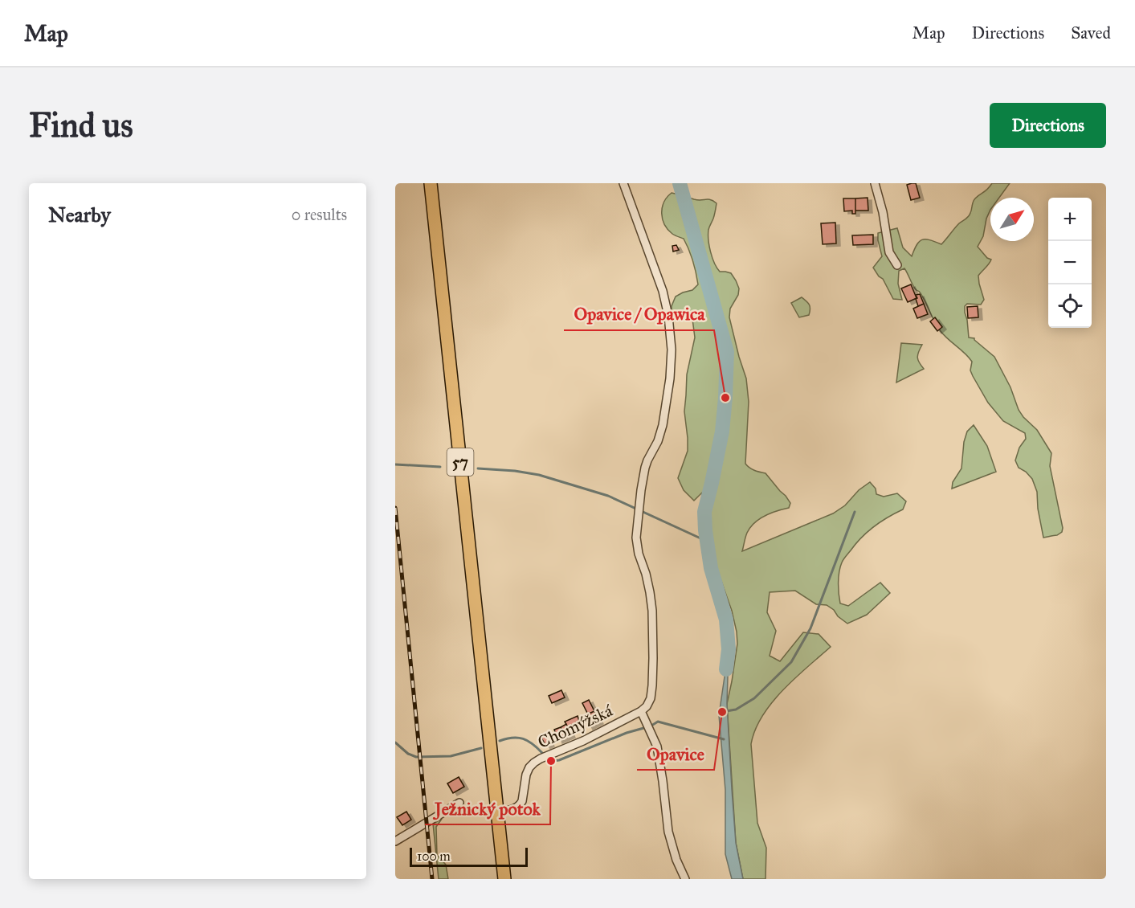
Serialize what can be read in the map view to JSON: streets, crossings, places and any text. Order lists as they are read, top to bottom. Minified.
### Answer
{"streets":{"main road":["57"],"street":["Chomýžská"]},"crossings":[["57","Chomýžská"]],"places":["Opavice / Opawica","Opavice","Ježnický potok"],"scale_bar":"100 m","north":"top right","page":{"header":"Map","nav":["Map","Directions","Saved"],"buttons":"Directions","title":"Find us","heading":["Nearby","0 results"],"map_buttons":["+","−"],"scale":"100 m"}}
